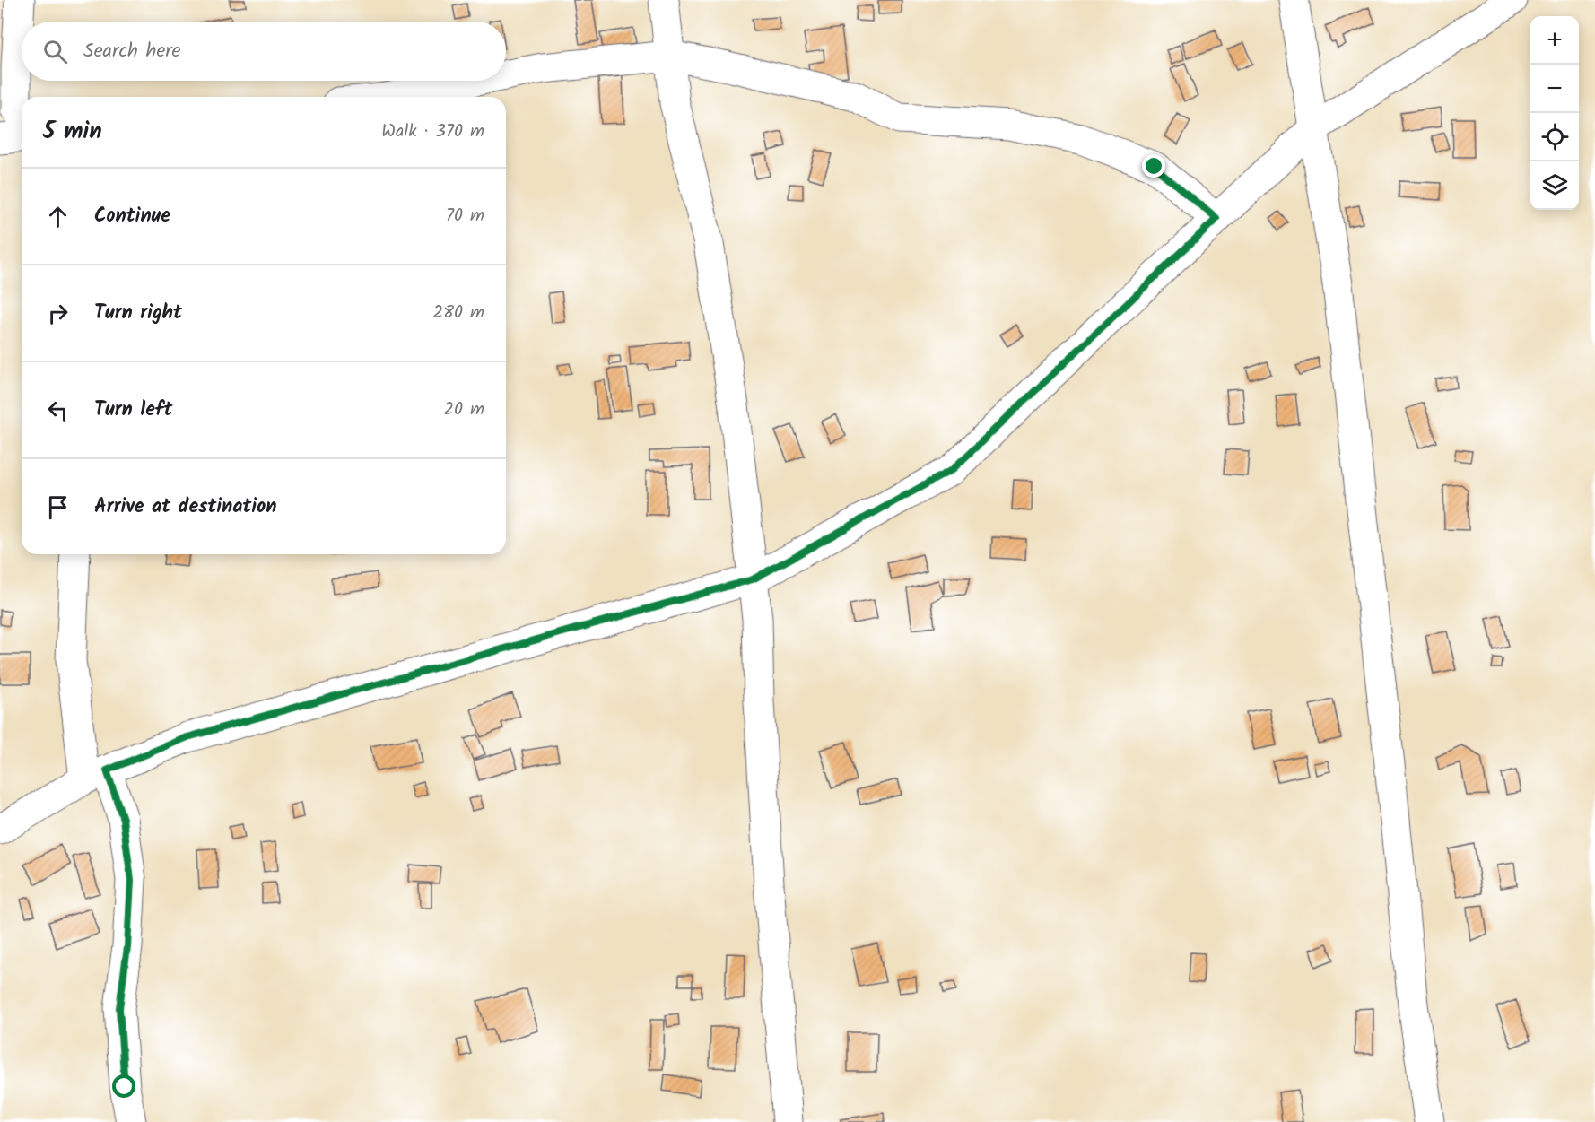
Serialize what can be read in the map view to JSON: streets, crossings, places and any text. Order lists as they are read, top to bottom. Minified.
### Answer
{"page":{"map_buttons":["+","−"],"search":"Search here","heading":["5 min","Walk · 370 m"],"list":[["Continue","70 m"],["Turn right","280 m"],["Turn left","20 m"],"Arrive at destination"]}}
